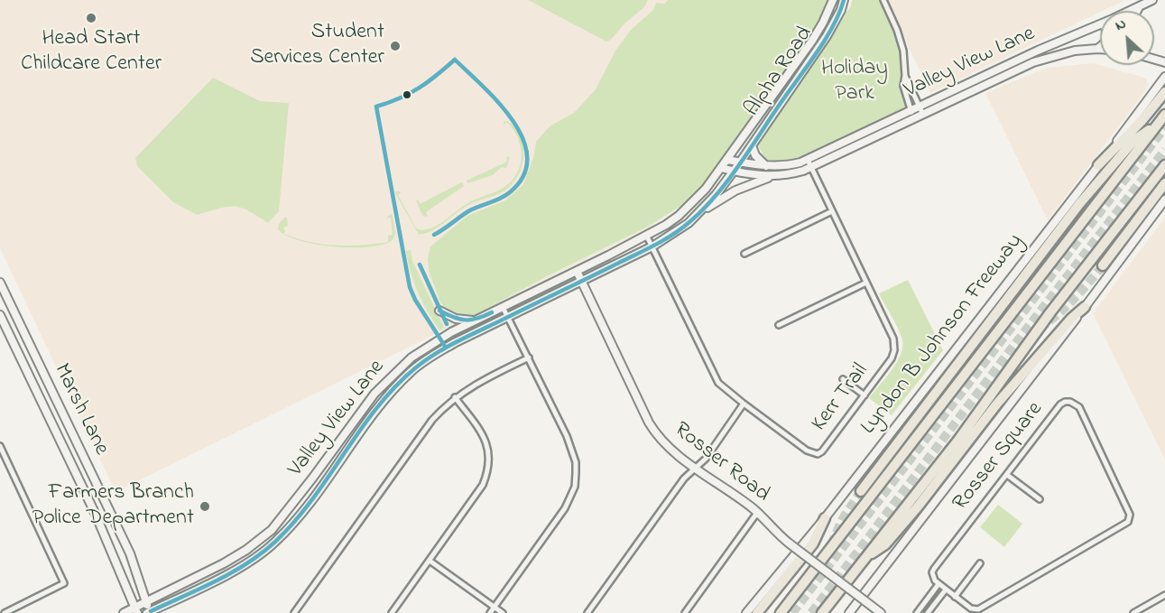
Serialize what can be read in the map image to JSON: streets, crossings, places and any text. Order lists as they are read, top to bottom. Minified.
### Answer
{"streets":{"highway":["Lyndon B Johnson Freeway"],"main road":["Valley View Lane","Alpha Road","Marsh Lane","Rosser Road"],"street":["Kerr Trail","Rosser Square"]},"crossings":[["Valley View Lane","Alpha Road"],["Valley View Lane","Kerr Trail"],["Valley View Lane","Marsh Lane"],["Valley View Lane","Rosser Road"]],"parks":["Holiday Park"],"places":["Head Start Childcare Center","Student Services Center","Farmers Branch Police Department"],"north":"top left"}
